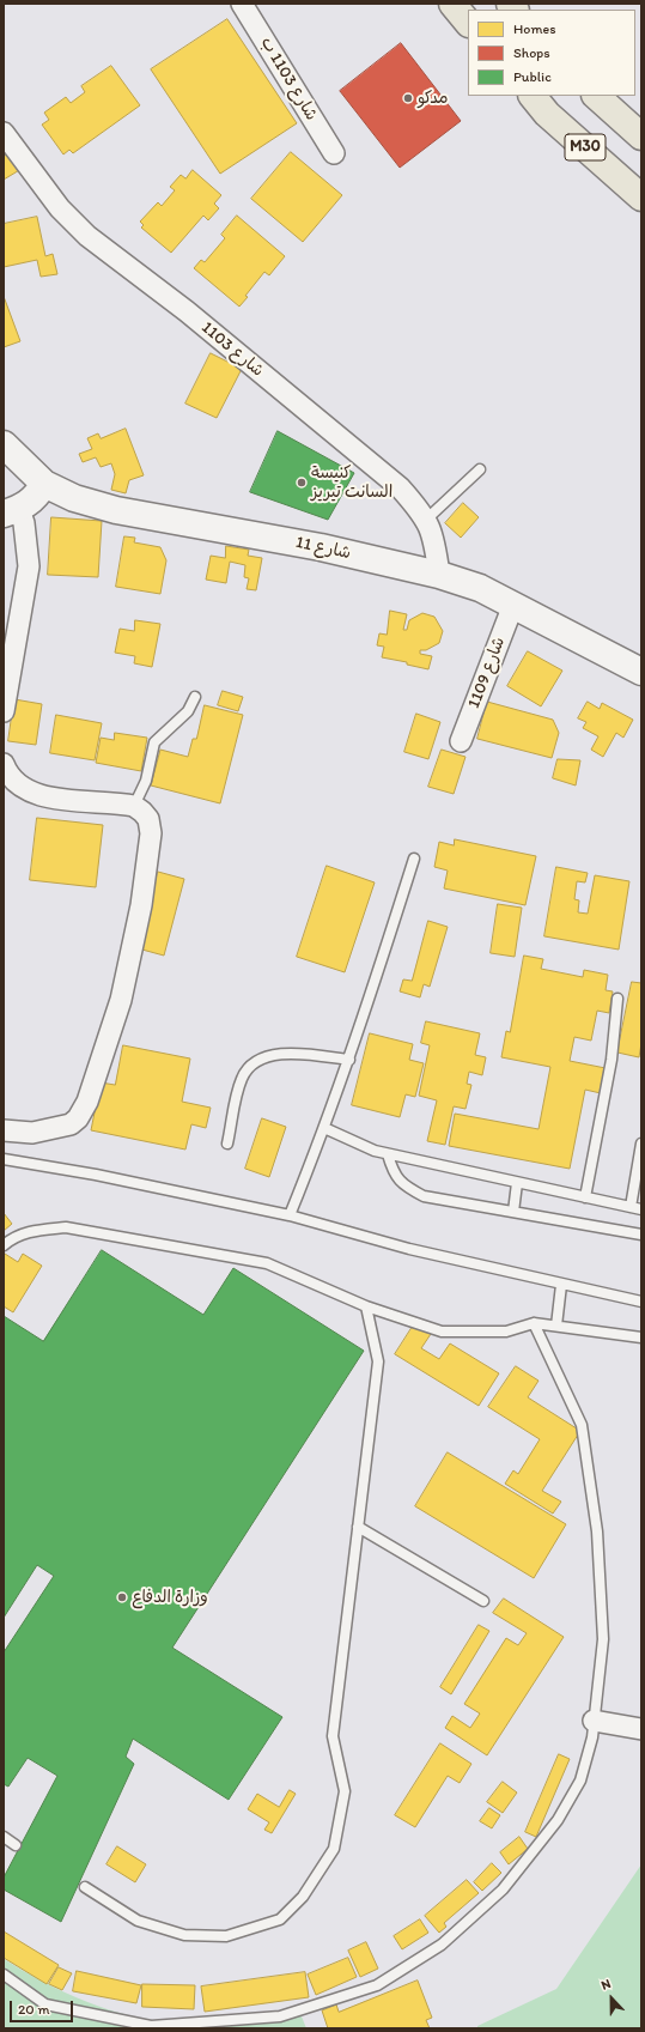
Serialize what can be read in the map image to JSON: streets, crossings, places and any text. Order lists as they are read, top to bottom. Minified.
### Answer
{"streets":{"highway":["M30"],"street":["شارع 1103 ب","شارع 1103","شارع 11","شارع 1109"]},"crossings":[["شارع 1103","شارع 11"],["شارع 11","شارع 1109"]],"places":["مدكو","كنيسة السانت تيريز","وزارة الدفاع"],"legend":["Homes","Shops","Public"],"scale_bar":"20 m","north":"top"}
